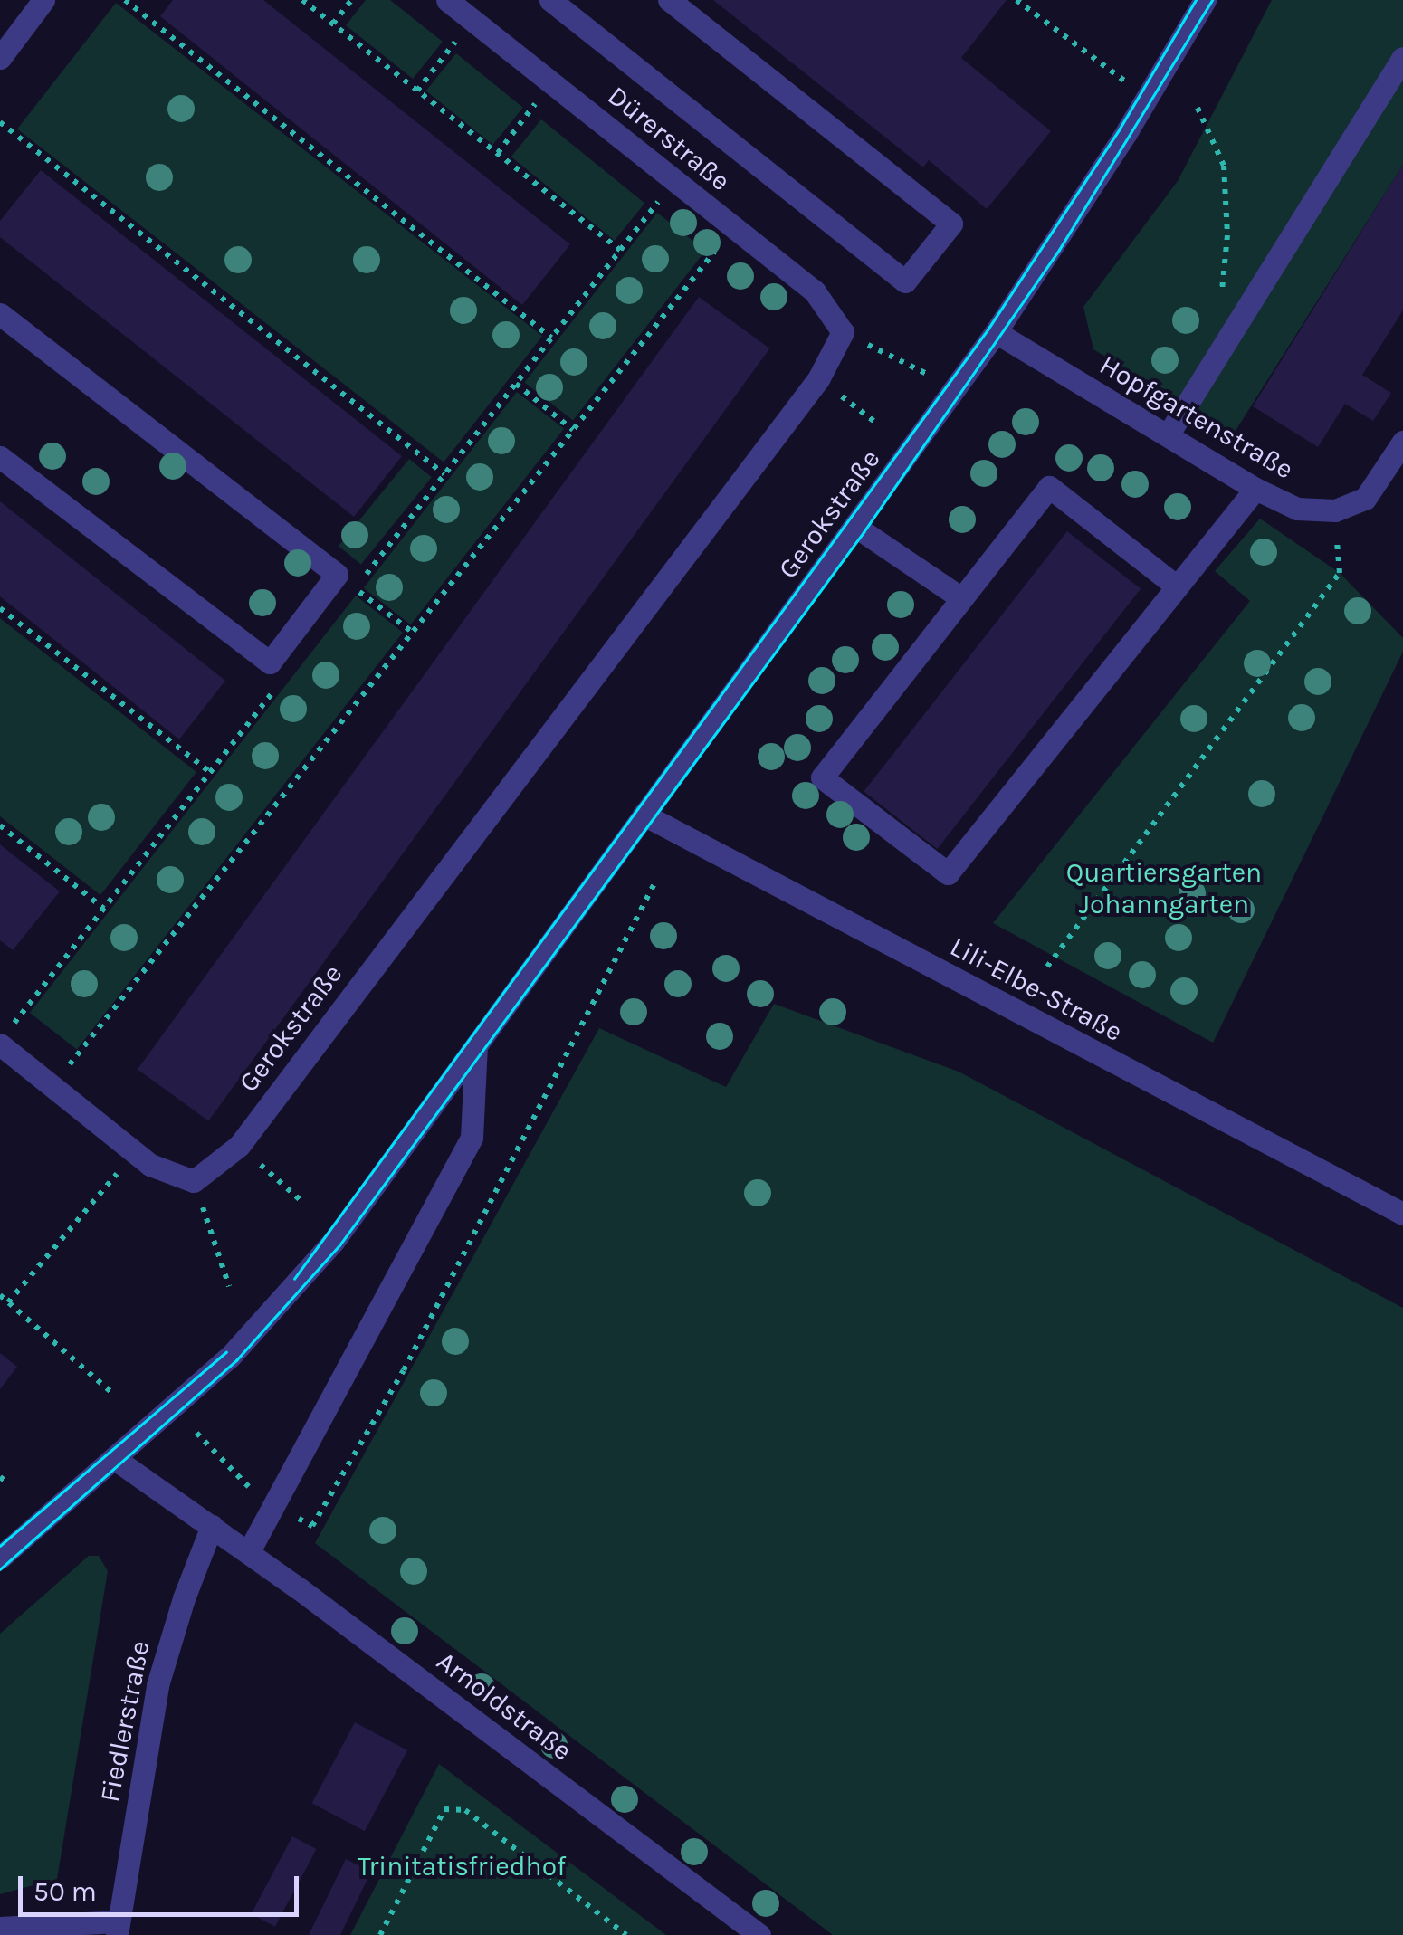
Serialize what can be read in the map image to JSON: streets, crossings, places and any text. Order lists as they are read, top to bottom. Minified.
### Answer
{"streets":{"street":["Dürerstraße","Hopfgartenstraße","Gerokstraße","Lili-Elbe-Straße","Arnoldstraße","Fiedlerstraße"]},"crossings":[["Dürerstraße","Gerokstraße"],["Hopfgartenstraße","Gerokstraße"],["Gerokstraße","Lili-Elbe-Straße"],["Arnoldstraße","Fiedlerstraße"]],"parks":["Quartiersgarten Johanngarten","Trinitatisfriedhof"],"scale_bar":"50 m"}
